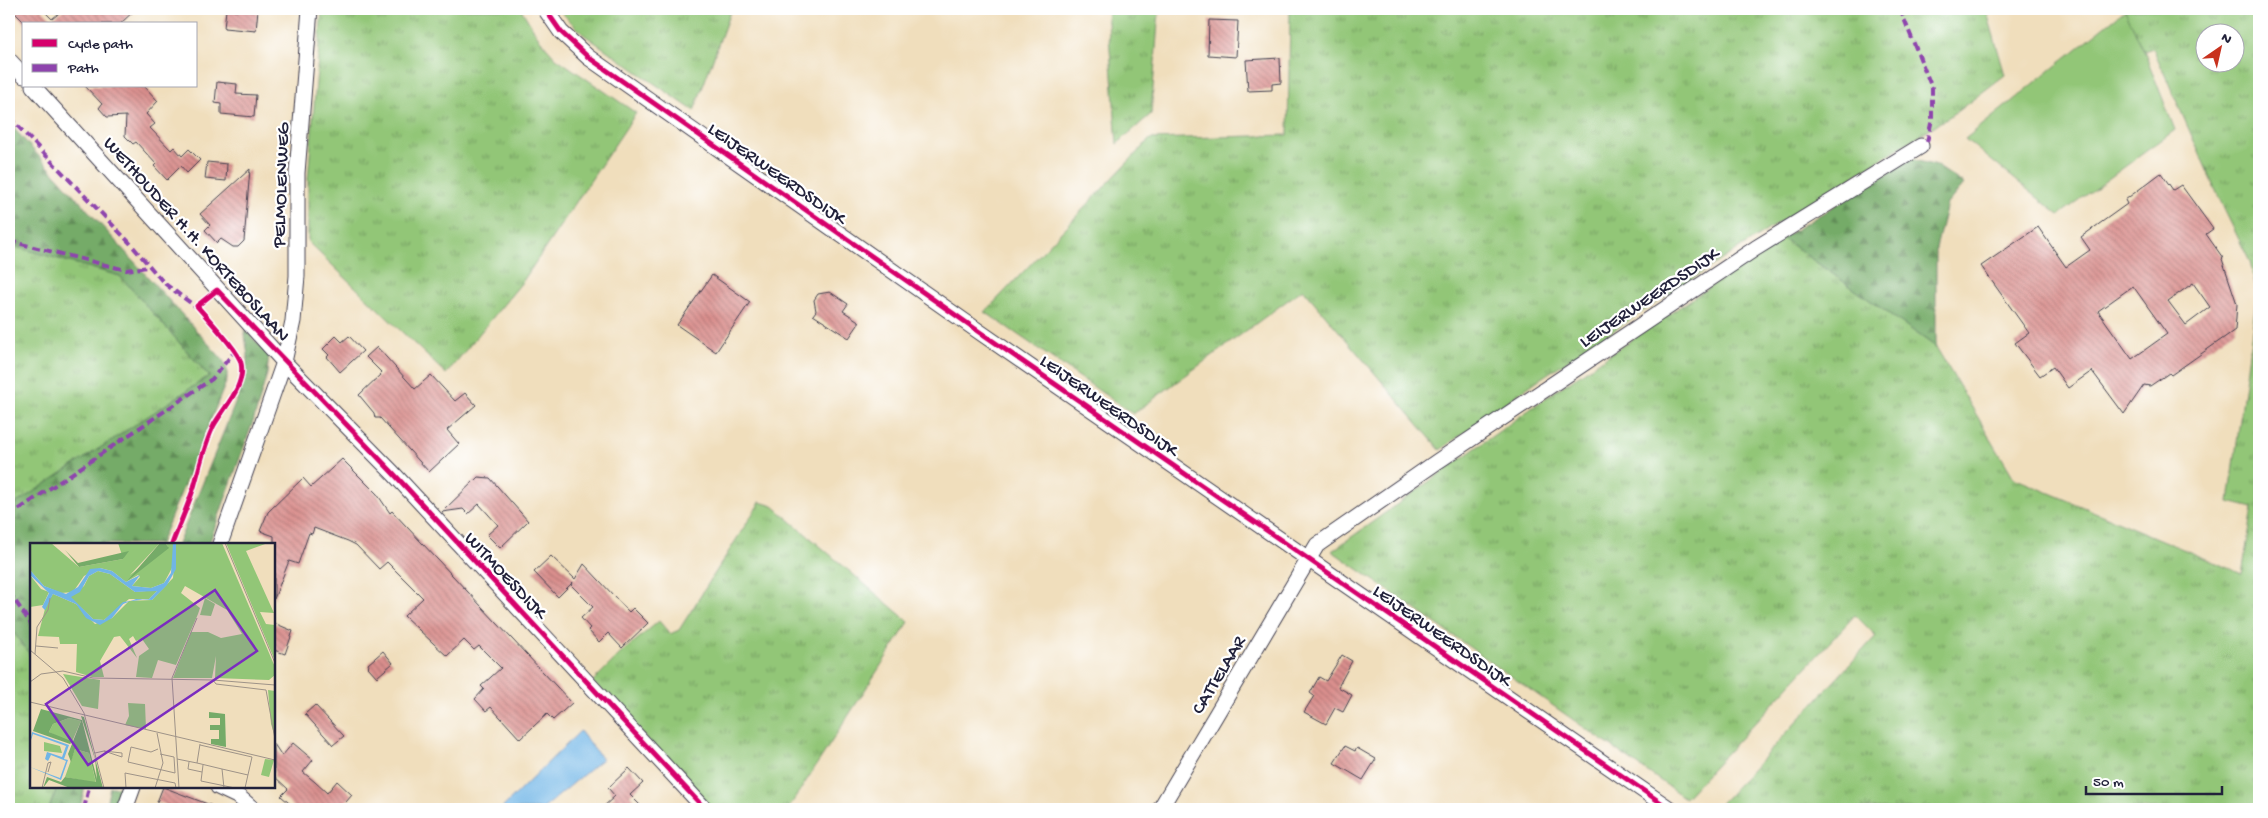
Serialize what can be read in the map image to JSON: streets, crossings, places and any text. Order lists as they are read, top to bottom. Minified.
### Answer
{"streets":{"street":["LEIJERWEERDSDIJK","PELMOLENWEG","WETHOUDER H.H. KORTEBOSLAAN","WITMOESDIJK","CATTELAAR"]},"crossings":[["LEIJERWEERDSDIJK","CATTELAAR"],["PELMOLENWEG","WETHOUDER H.H. KORTEBOSLAAN"],["PELMOLENWEG","WITMOESDIJK"],["WETHOUDER H.H. KORTEBOSLAAN","WITMOESDIJK"]],"legend":["Cycle path","Path"],"scale_bar":"50 m","north":"top right"}
